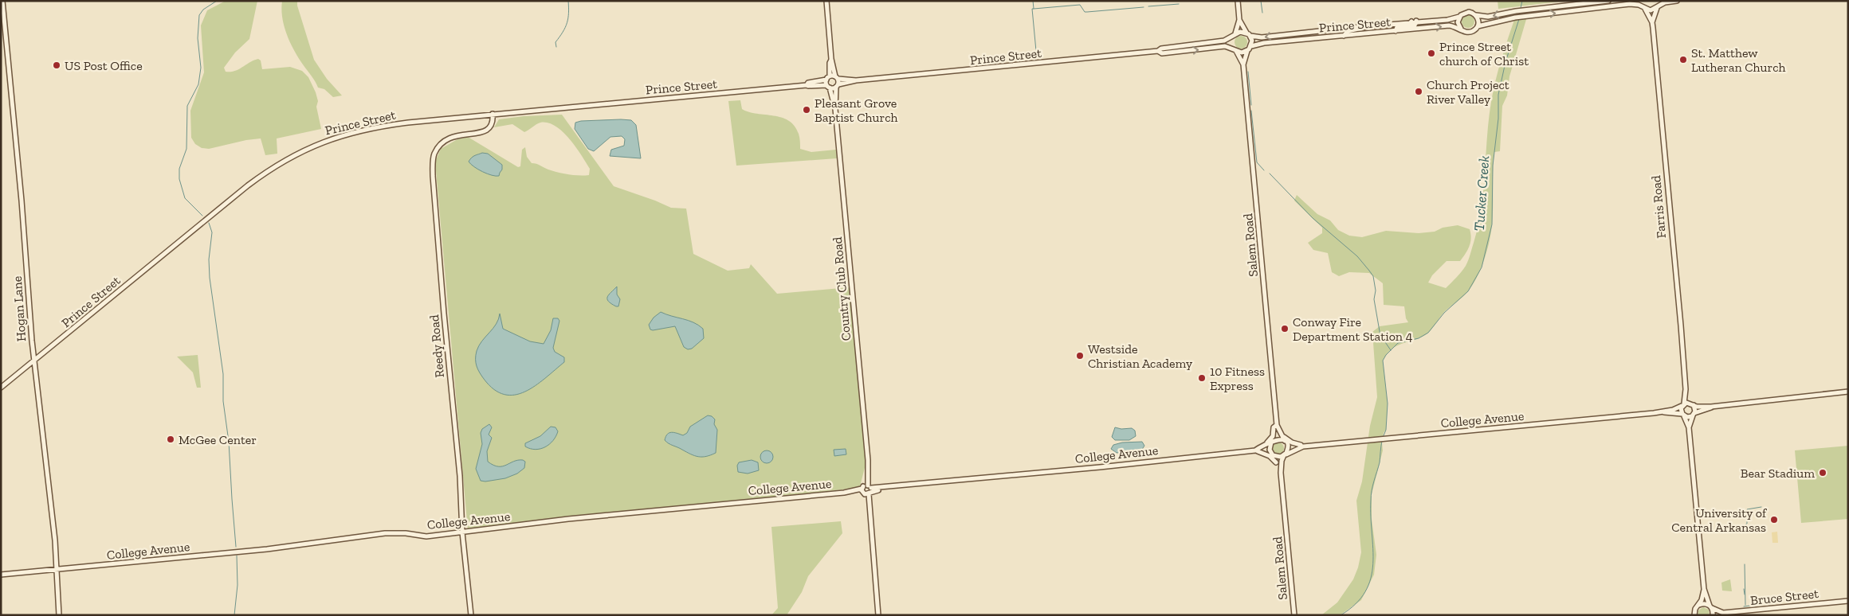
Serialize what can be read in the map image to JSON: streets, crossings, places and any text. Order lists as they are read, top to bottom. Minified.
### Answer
{"streets":{"street":["Prince Street","Farris Road","Salem Road","Country Club Road","Hogan Lane","Reedy Road","College Avenue","Bruce Street"]},"crossings":[["Prince Street","Salem Road"],["Prince Street","Country Club Road"],["Prince Street","Hogan Lane"],["Prince Street","Reedy Road"],["Farris Road","College Avenue"],["Salem Road","College Avenue"],["Country Club Road","College Avenue"],["Hogan Lane","College Avenue"],["Reedy Road","College Avenue"]],"water":["Tucker Creek"],"places":["Prince Street church of Christ","St. Matthew Lutheran Church","US Post Office","Church Project River Valley","Pleasant Grove Baptist Church","Conway Fire Department Station 4","Westside Christian Academy","10 Fitness Express","McGee Center","Bear Stadium","University of Central Arkansas"]}
